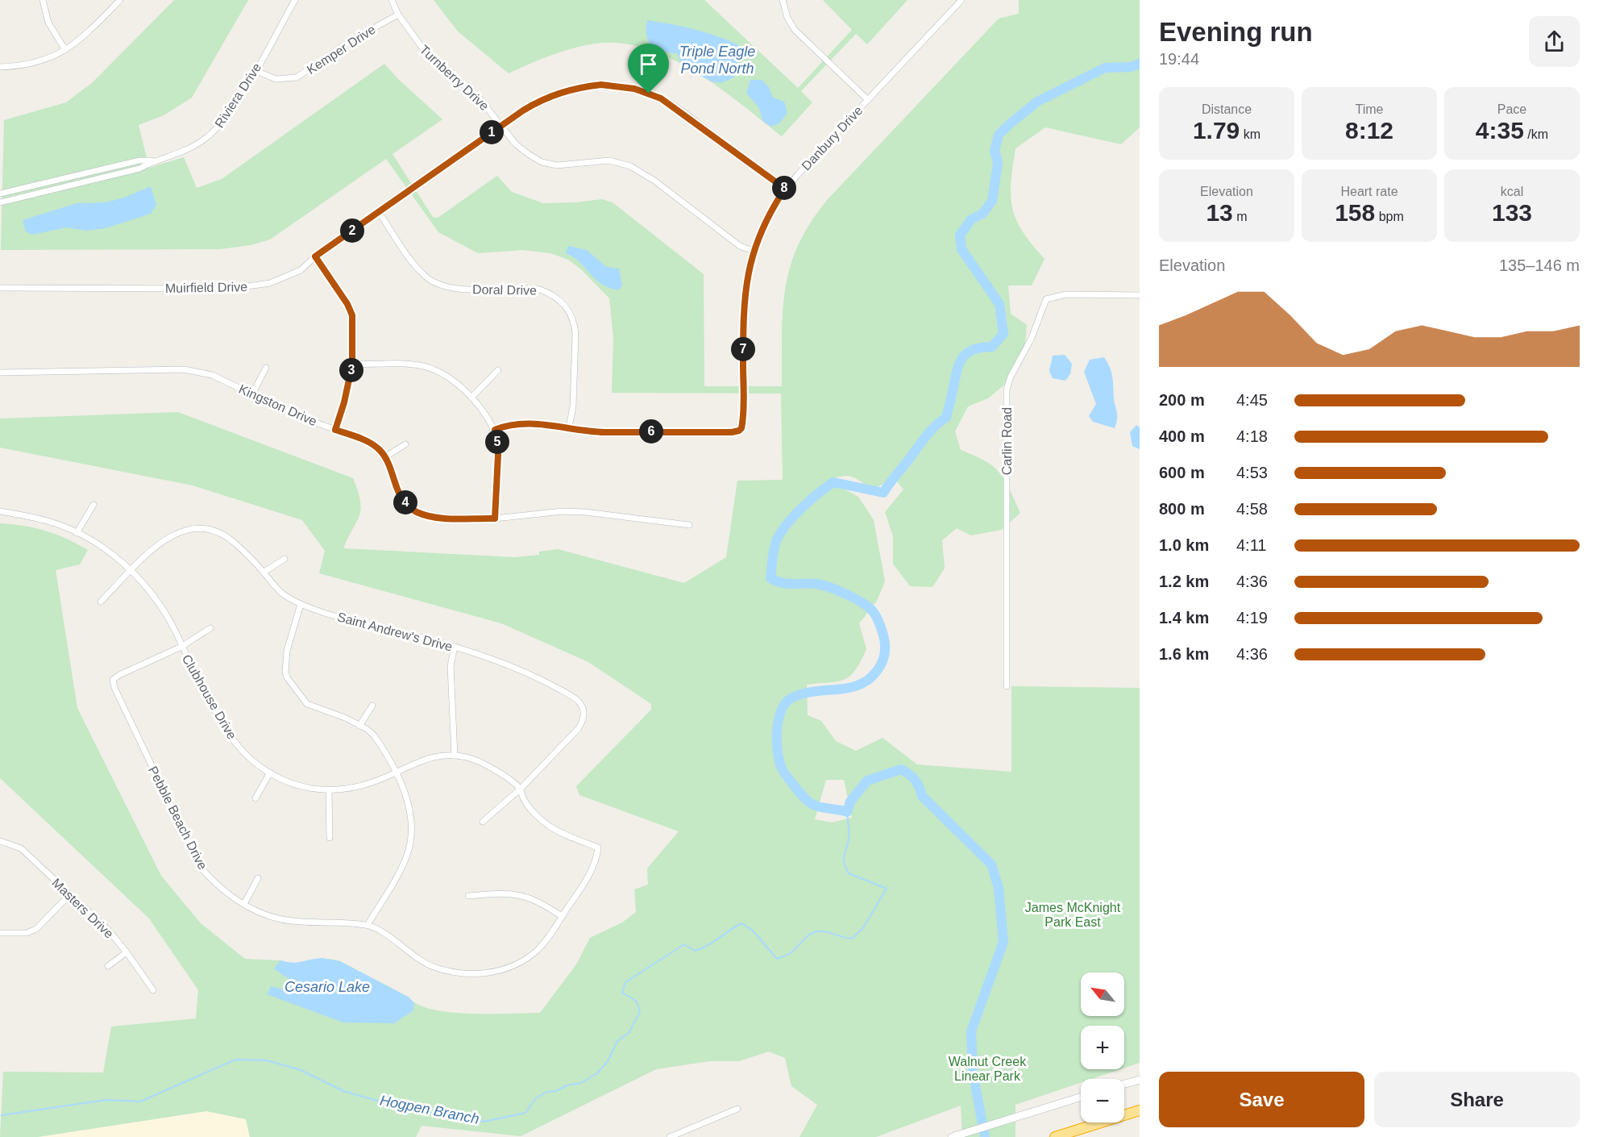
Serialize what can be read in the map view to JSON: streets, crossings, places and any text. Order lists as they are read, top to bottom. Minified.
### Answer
{"streets":{"street":["Kemper Drive","Turnberry Drive","Riviera Drive","Danbury Drive","Muirfield Drive","Doral Drive","Kingston Drive","Carlin Road","Saint Andrew's Drive","Clubhouse Drive","Pebble Beach Drive","Masters Drive"]},"crossings":[["Kemper Drive","Turnberry Drive"],["Kemper Drive","Riviera Drive"],["Turnberry Drive","Danbury Drive"],["Turnberry Drive","Muirfield Drive"],["Danbury Drive","Muirfield Drive"],["Danbury Drive","Doral Drive"],["Muirfield Drive","Doral Drive"],["Saint Andrew's Drive","Clubhouse Drive"],["Clubhouse Drive","Pebble Beach Drive"]],"water":["Triple Eagle Pond North","Cesario Lake","Hogpen Branch"],"parks":["James McKnight Park East","Walnut Creek Linear Park"],"north":"top left","page":{"heading":["Evening run","19:44"],"stats":[["Distance","1.79 km"],["Time","8:12"],["Pace","4:35 /km"],["Elevation","13 m"],["Heart rate","158 bpm"],["kcal","133"]],"pins":["1","8","2","7","3","6","5","4"],"chart":["Elevation","135–146 m"],"list":[{"name":"200 m","note":"4:45"},{"name":"400 m","note":"4:18"},{"name":"600 m","note":"4:53"},{"name":"800 m","note":"4:58"},{"name":"1.0 km","note":"4:11"},{"name":"1.2 km","note":"4:36"},{"name":"1.4 km","note":"4:19"},{"name":"1.6 km","note":"4:36"}],"map_buttons":["+","−"],"buttons":["Save","Share"]}}
